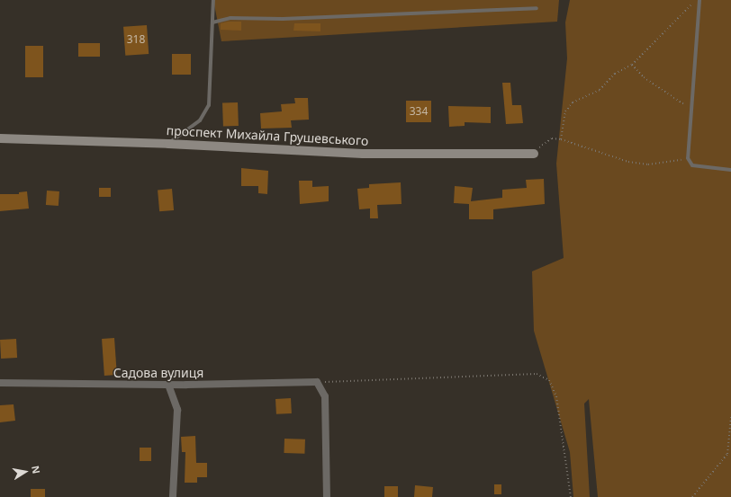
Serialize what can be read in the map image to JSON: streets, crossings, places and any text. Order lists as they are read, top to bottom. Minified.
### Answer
{"streets":{"street":["проспект Михайла Грушевського","Садова вулиця"]},"house_numbers":["318","334"],"north":"right"}
